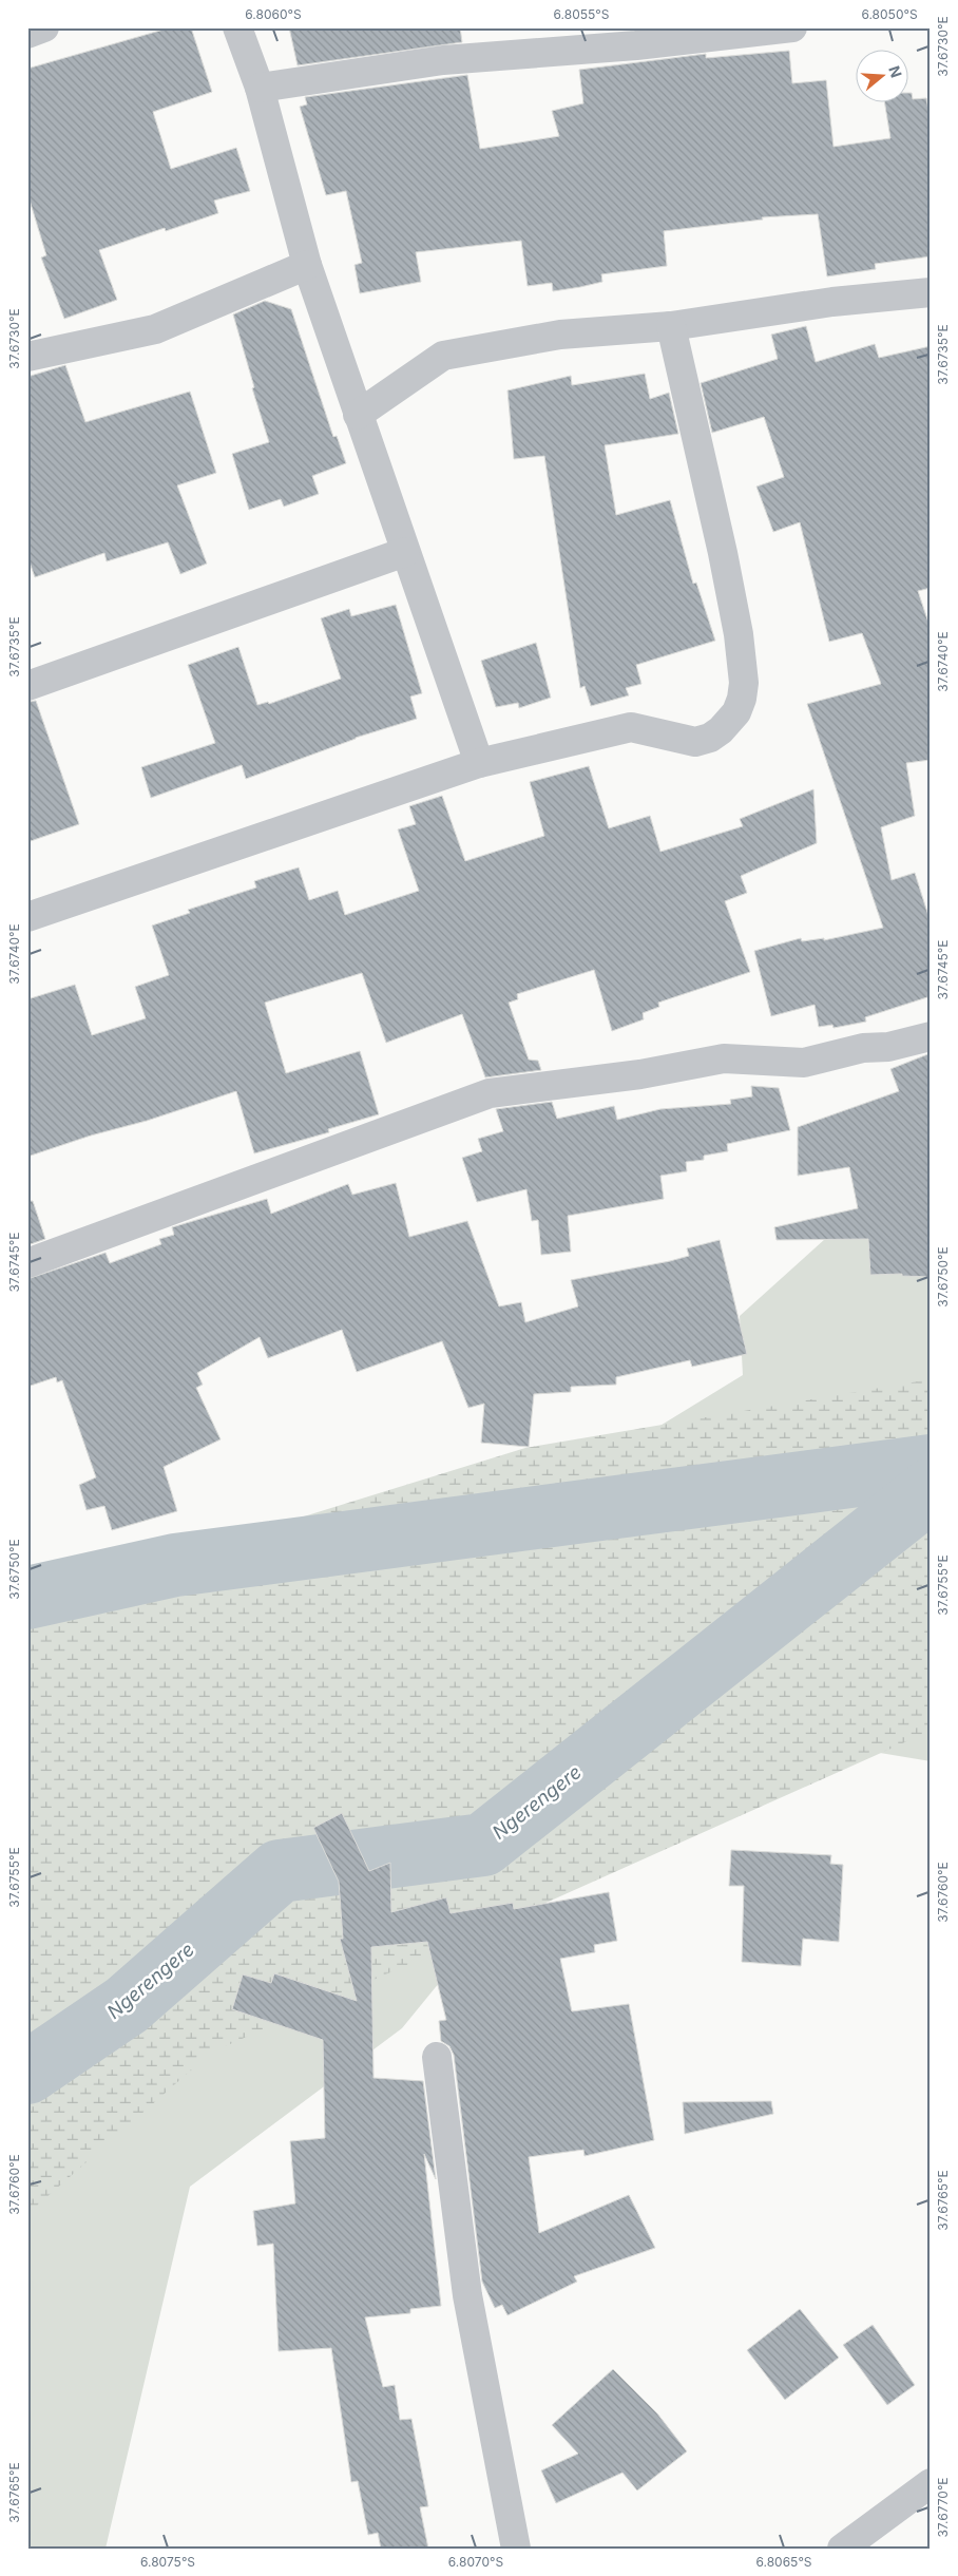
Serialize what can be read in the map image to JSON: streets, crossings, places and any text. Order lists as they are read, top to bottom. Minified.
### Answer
{"water":["Ngerengere"],"north":"right","coordinates":["6.8060°S","6.8055°S","6.8050°S","37.6730°E","37.6735°E","37.6740°E","37.6745°E","37.6750°E","37.6755°E","37.6760°E","37.6765°E","37.6770°E","6.8075°S","6.8070°S","6.8065°S"]}
